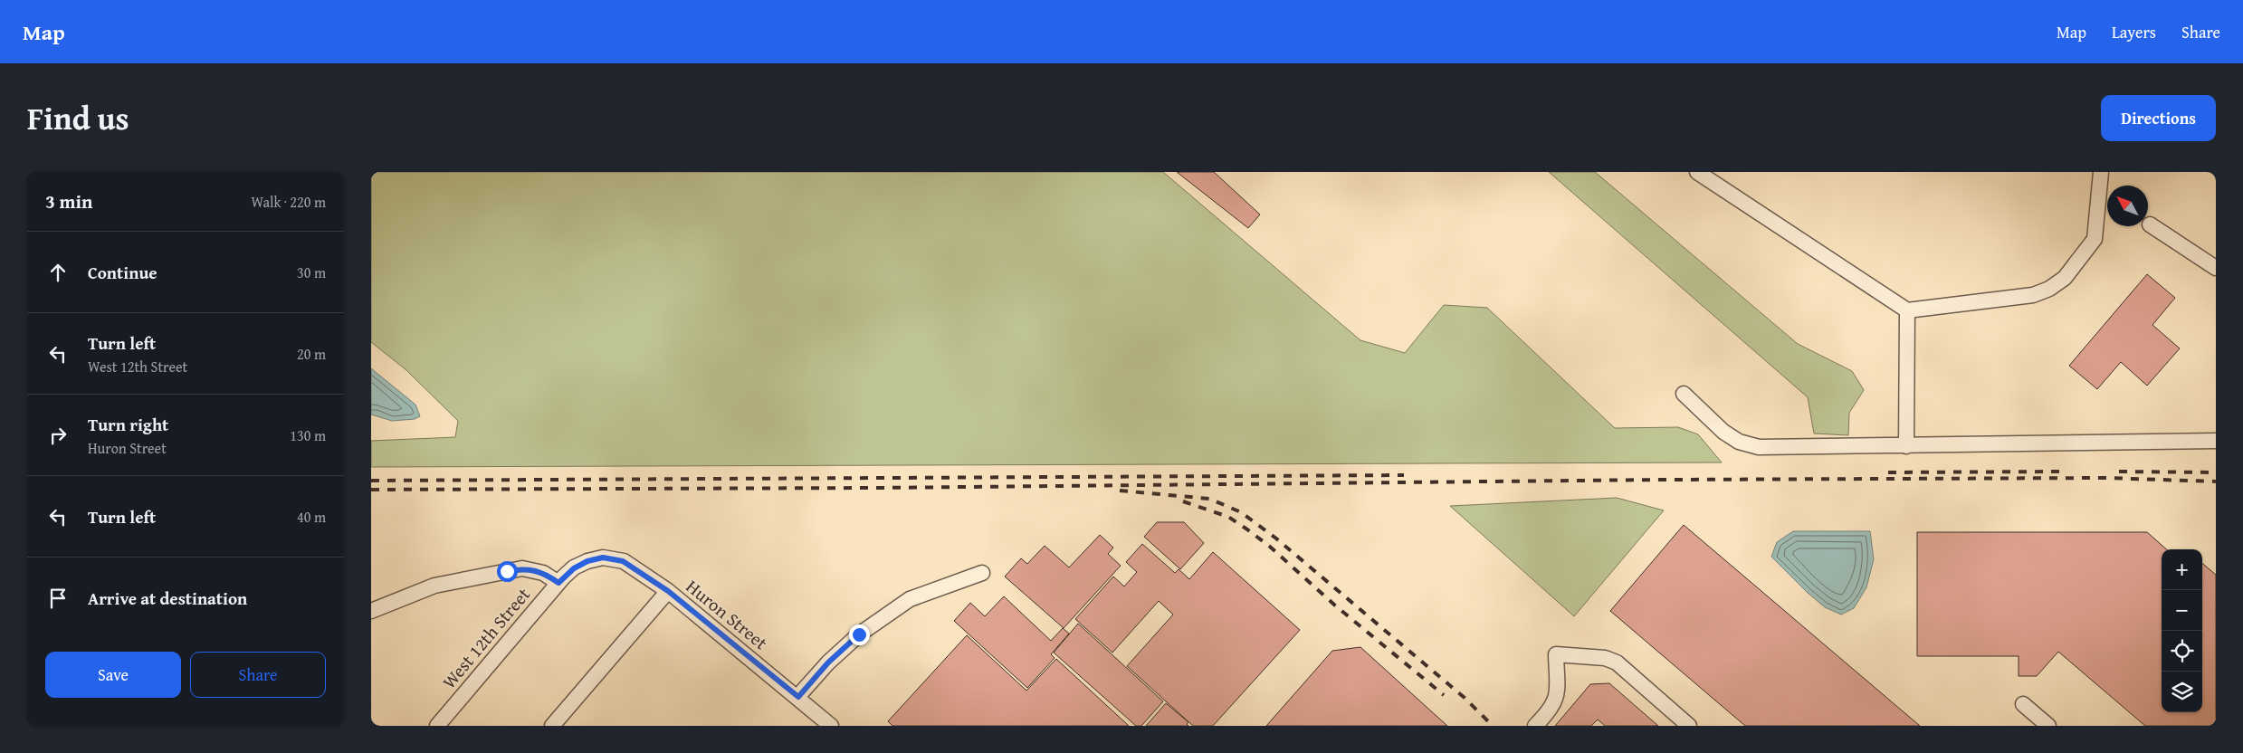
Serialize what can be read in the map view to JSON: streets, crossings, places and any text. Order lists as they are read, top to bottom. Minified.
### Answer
{"streets":{"street":["Huron Street","West 12th Street"]},"crossings":[["Huron Street","West 12th Street"]],"north":"top left","page":{"header":"Map","nav":["Map","Layers","Share"],"title":"Find us","buttons":["Directions",["Save","Share"]],"heading":["3 min","Walk · 220 m"],"list":[["Continue","30 m"],["Turn left","West 12th Street","20 m"],["Turn right","Huron Street","130 m"],["Turn left","40 m"],"Arrive at destination"],"map_buttons":["+","−"]}}
